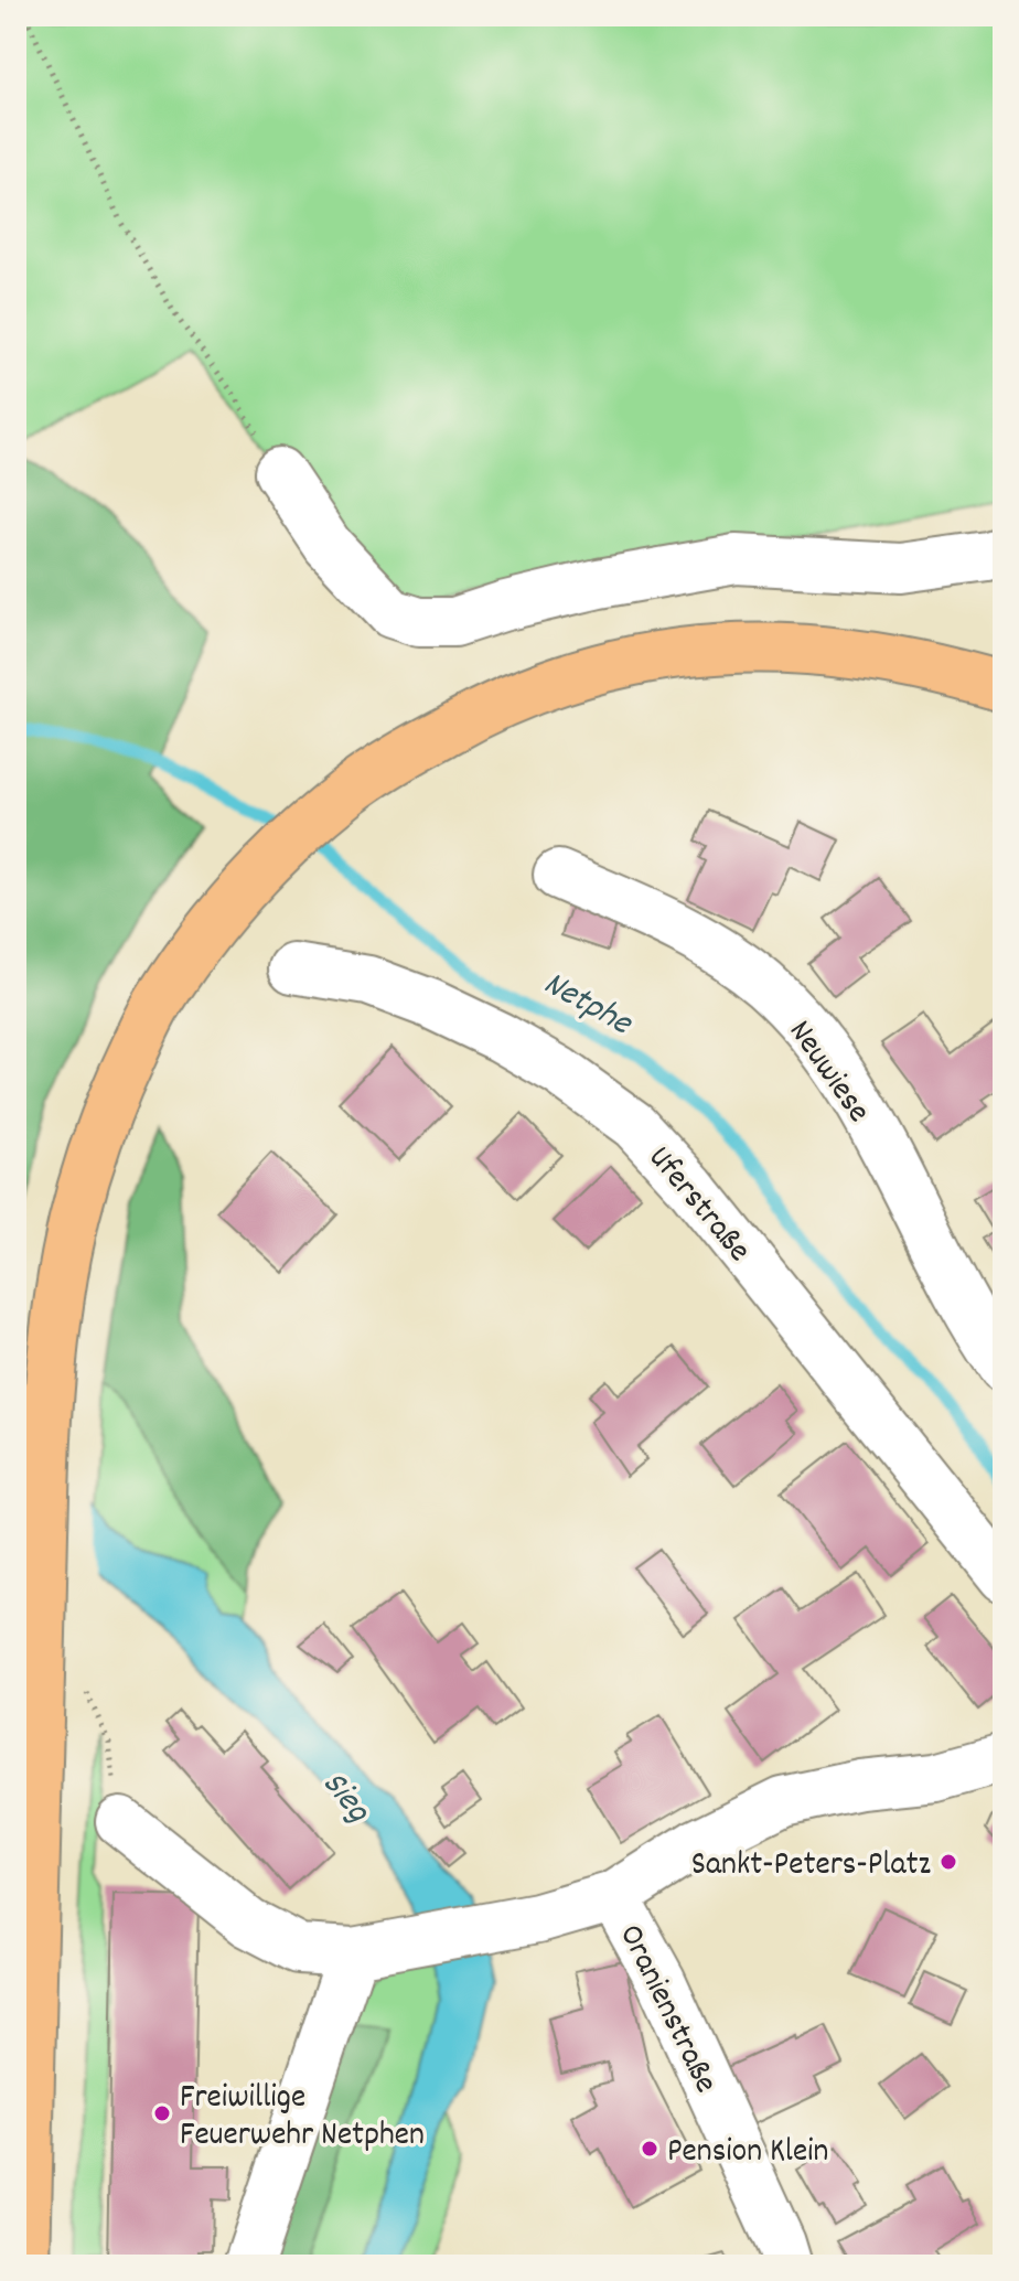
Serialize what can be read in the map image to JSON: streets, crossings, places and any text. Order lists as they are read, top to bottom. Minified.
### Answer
{"streets":{"street":["Neuwiese","Uferstraße","Oranienstraße"]},"water":["Netphe","Sieg"],"places":["Sankt-Peters-Platz","Freiwillige Feuerwehr Netphen","Pension Klein"]}
